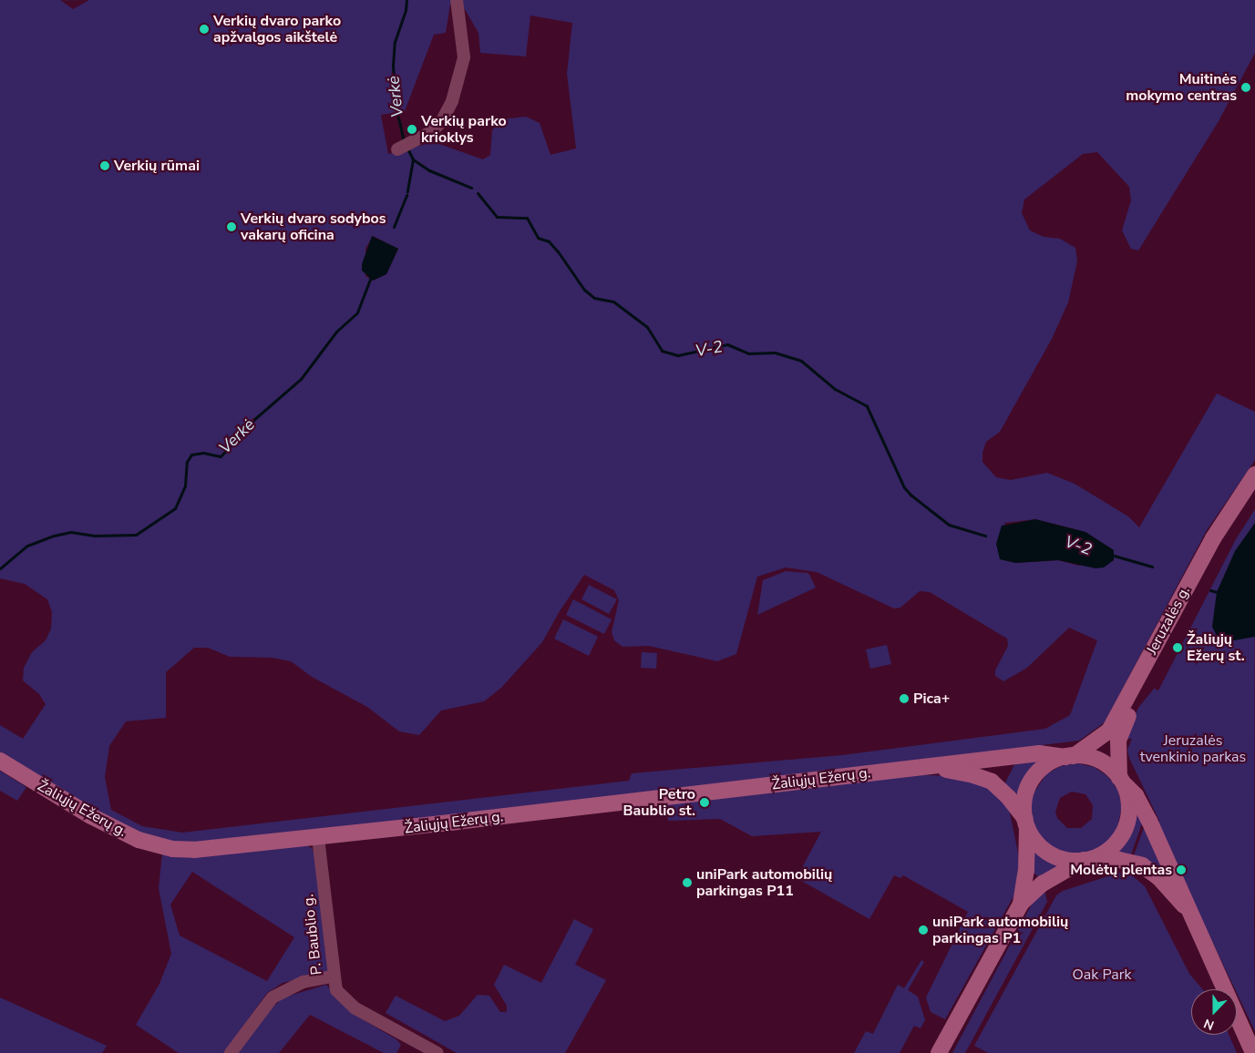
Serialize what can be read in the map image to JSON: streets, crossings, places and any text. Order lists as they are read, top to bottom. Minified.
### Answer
{"streets":{"main road":["Jeruzalės g.","Žaliųjų Ežerų g."],"street":["P. Baublio g."]},"crossings":[["Jeruzalės g.","Žaliųjų Ežerų g."],["Žaliųjų Ežerų g.","P. Baublio g."]],"water":["Verkė","V-2"],"parks":["Jeruzalės tvenkinio parkas","Oak Park"],"places":["Verkių dvaro parko apžvalgos aikštelė","Muitinės mokymo centras","Verkių parko krioklys","Verkių rūmai","Verkių dvaro sodybos vakarų oficina","Žaliųjų Ežerų st.","Pica+","Petro Baublio st.","Molėtų plentas","uniPark automobilių parkingas P11","uniPark automobilių parkingas P1"],"north":"bottom"}
